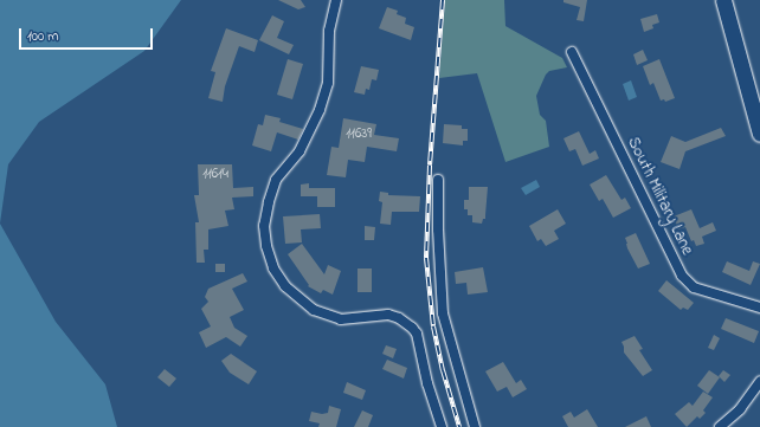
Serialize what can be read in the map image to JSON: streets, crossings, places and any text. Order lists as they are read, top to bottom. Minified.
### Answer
{"streets":{"street":["South Military Lane"]},"house_numbers":["11639","11614"],"scale_bar":"100 m"}
